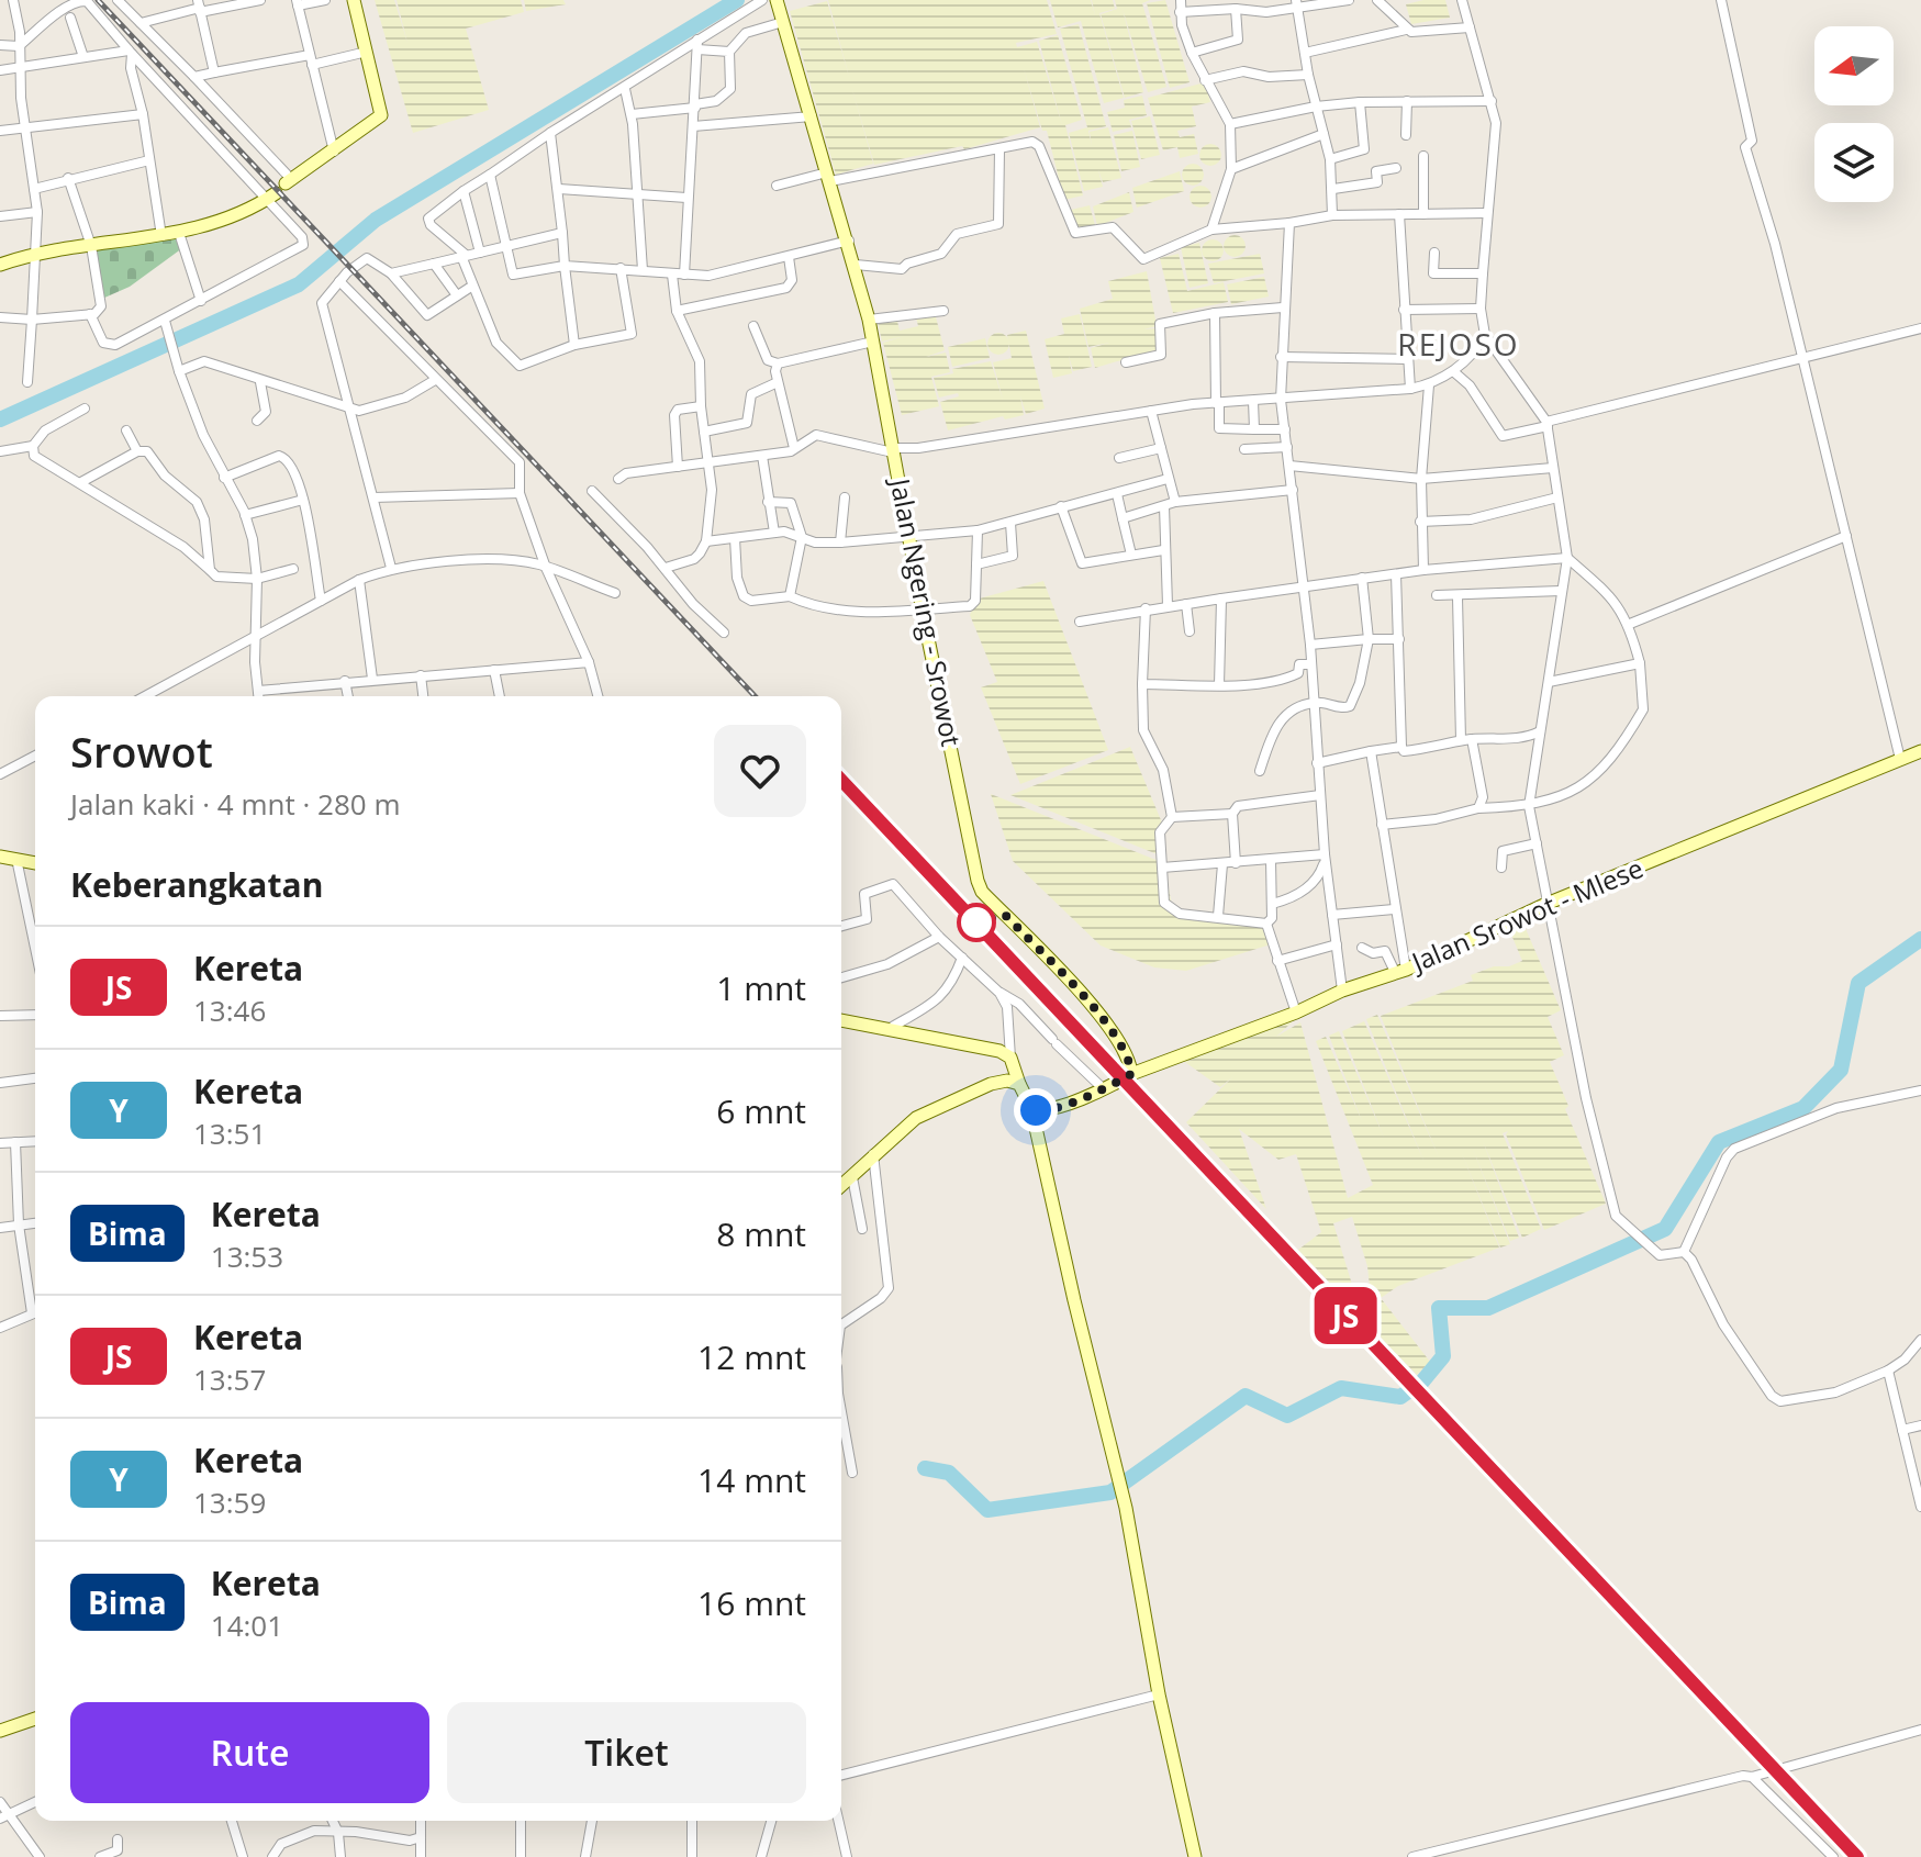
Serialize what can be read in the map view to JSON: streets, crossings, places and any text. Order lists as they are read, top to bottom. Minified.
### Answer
{"streets":{"street":["Jalan Ngering - Srowot","Jalan Srowot - Mlese"]},"crossings":[["Jalan Ngering - Srowot","Jalan Srowot - Mlese"]],"districts":["REJOSO"],"north":"left","page":{"on_map":"JS","heading":[["Srowot","Jalan kaki · 4 mnt · 280 m"],"Keberangkatan"],"list":[{"mark":"JS","name":"Kereta","note":"13:46","value":"1 mnt"},{"mark":"Y","name":"Kereta","note":"13:51","value":"6 mnt"},{"mark":"Bima","name":"Kereta","note":"13:53","value":"8 mnt"},{"mark":"JS","name":"Kereta","note":"13:57","value":"12 mnt"},{"mark":"Y","name":"Kereta","note":"13:59","value":"14 mnt"},{"mark":"Bima","name":"Kereta","note":"14:01","value":"16 mnt"}],"buttons":["Rute","Tiket"]}}
